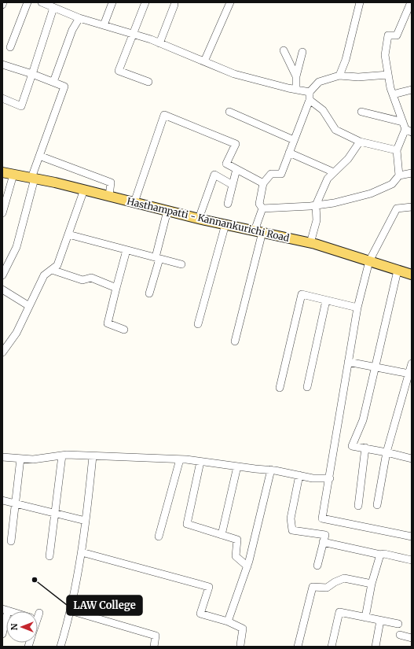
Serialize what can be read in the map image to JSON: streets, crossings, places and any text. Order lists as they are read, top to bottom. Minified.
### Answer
{"streets":{"main road":["Hasthampatti - Kannankurichi Road"]},"places":["LAW College"],"north":"left"}
